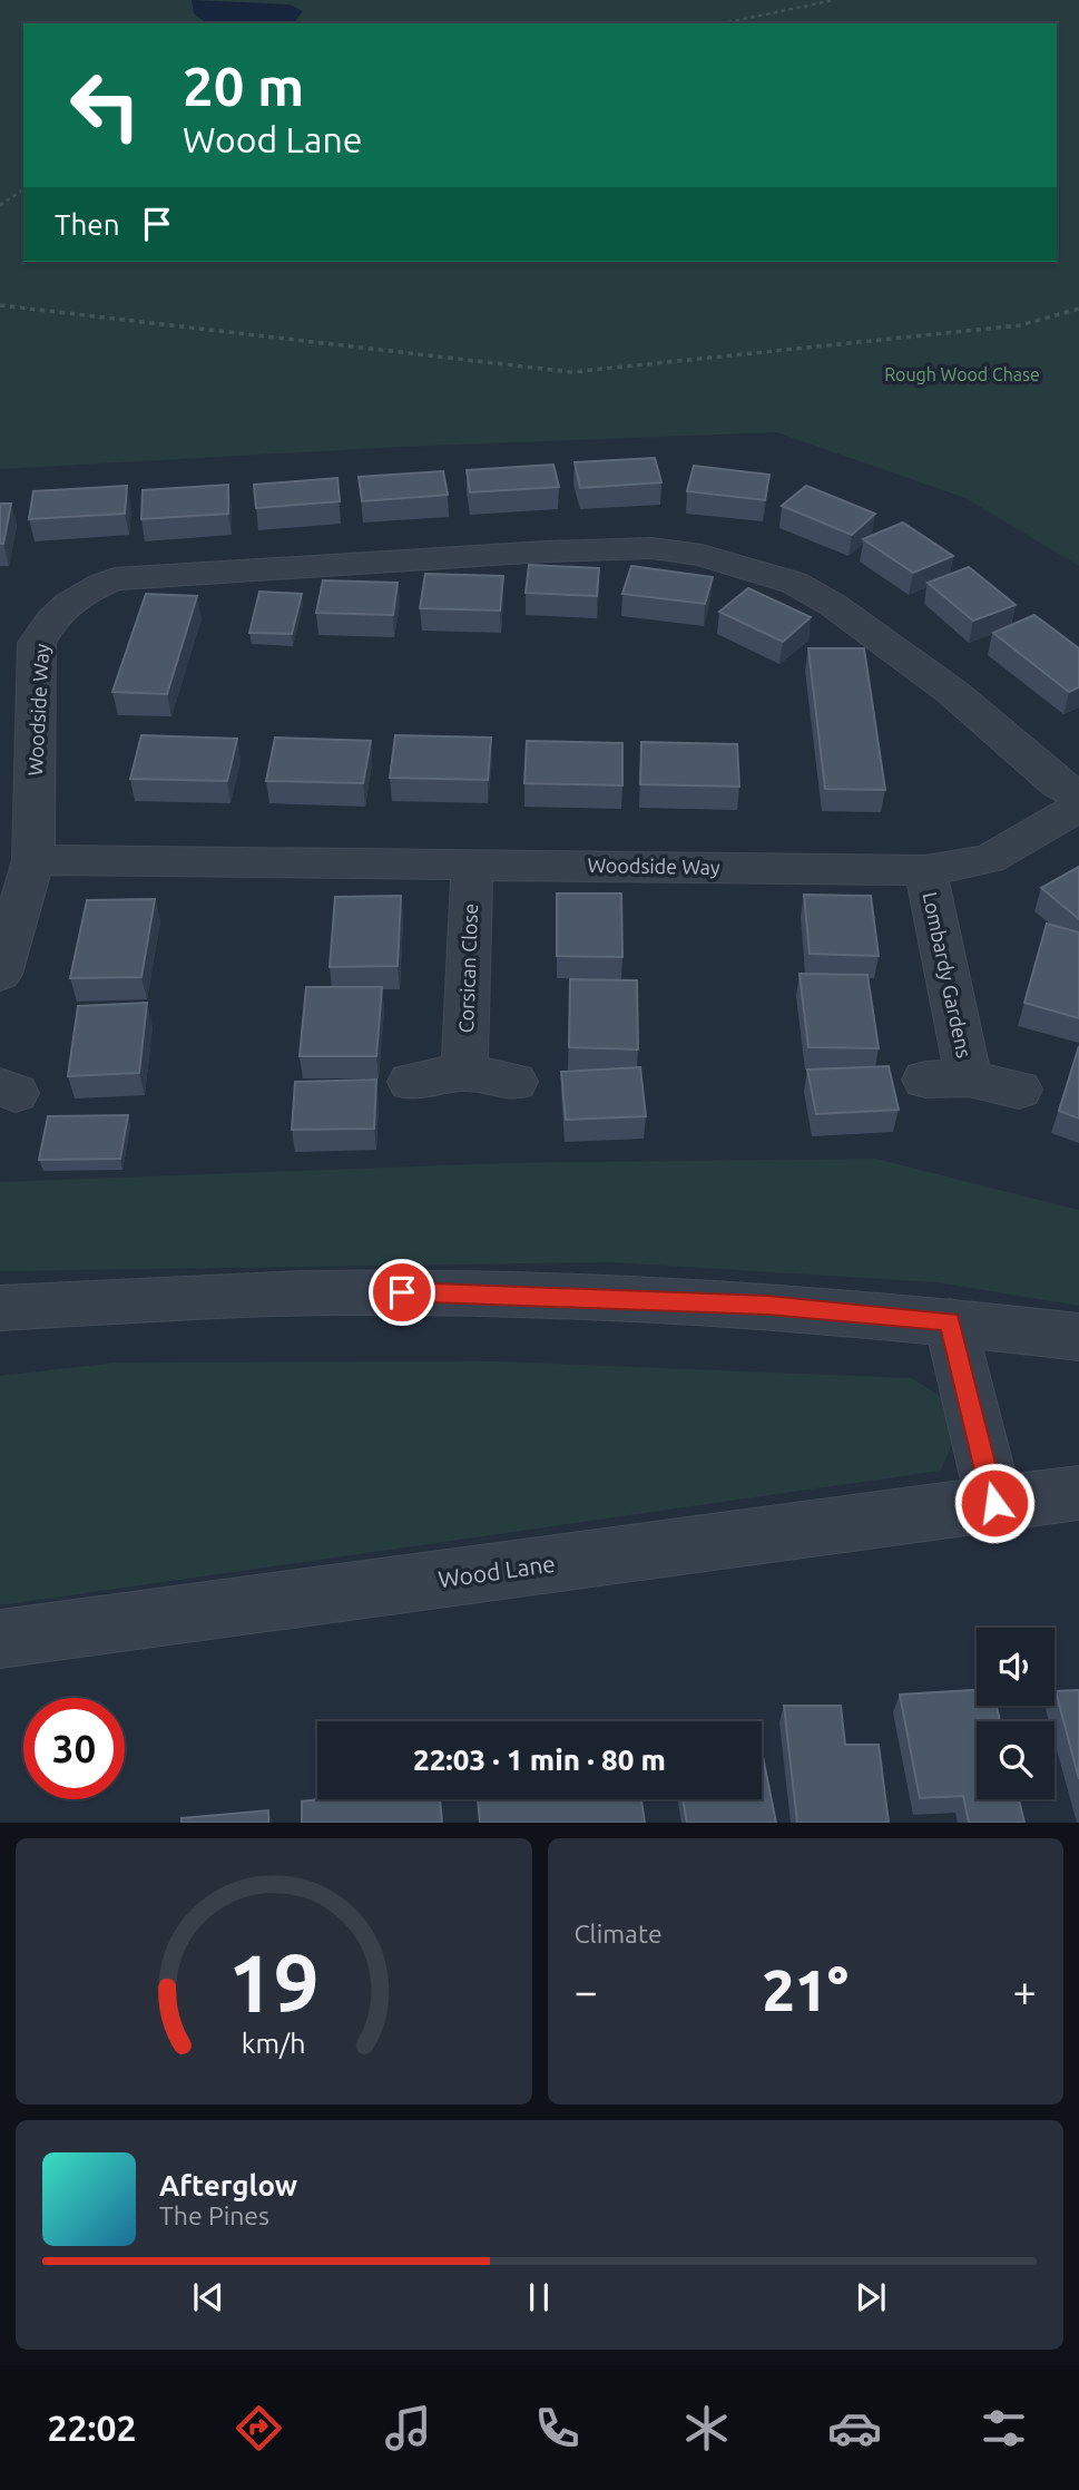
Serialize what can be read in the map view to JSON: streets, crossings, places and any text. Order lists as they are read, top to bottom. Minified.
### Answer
{"streets":{"street":["Woodside Way","Corsican Close","Lombardy Gardens","Wood Lane"]},"crossings":[["Woodside Way","Corsican Close"],["Woodside Way","Lombardy Gardens"]],"parks":["Rough Wood Chase"],"page":{"turn":["20 m","Wood Lane"],"then":"Then","limit":"30","trip":"22:03 · 1 min · 80 m","tile":"Climate","heat":["−","21°","+"],"song":["Afterglow","The Pines"],"tabs":"22:02","gauge":["19","km/h"]}}
